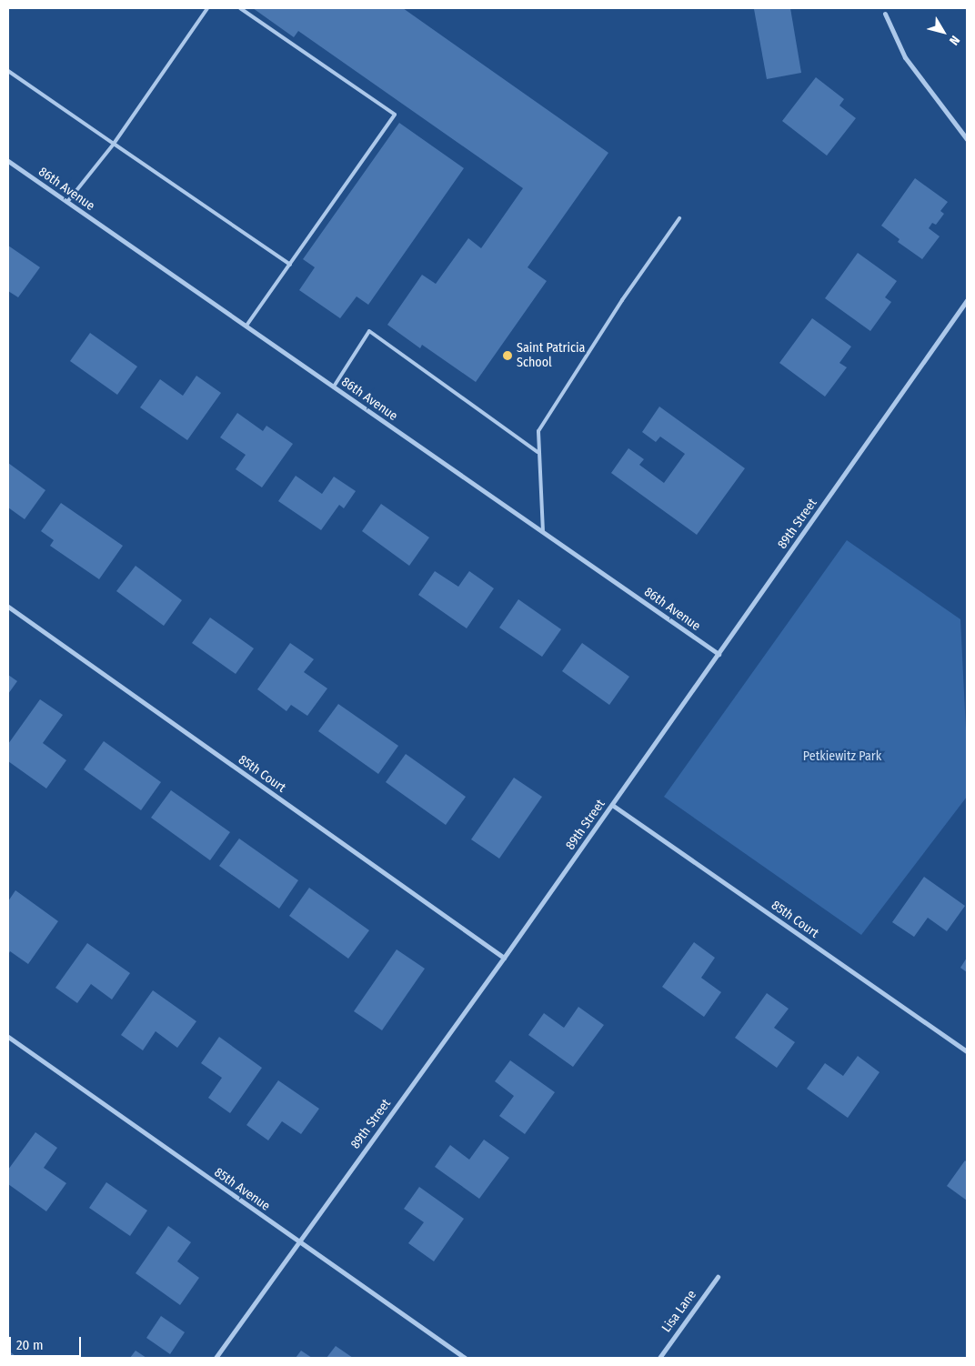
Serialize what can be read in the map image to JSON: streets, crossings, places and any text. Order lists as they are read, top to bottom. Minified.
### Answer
{"streets":{"street":["86th Avenue","89th Street","85th Court","85th Avenue","Lisa Lane"]},"crossings":[["86th Avenue","89th Street"],["89th Street","85th Court"],["89th Street","85th Avenue"]],"parks":["Petkiewitz Park"],"places":["Saint Patricia School"],"scale_bar":"20 m","north":"bottom right"}
